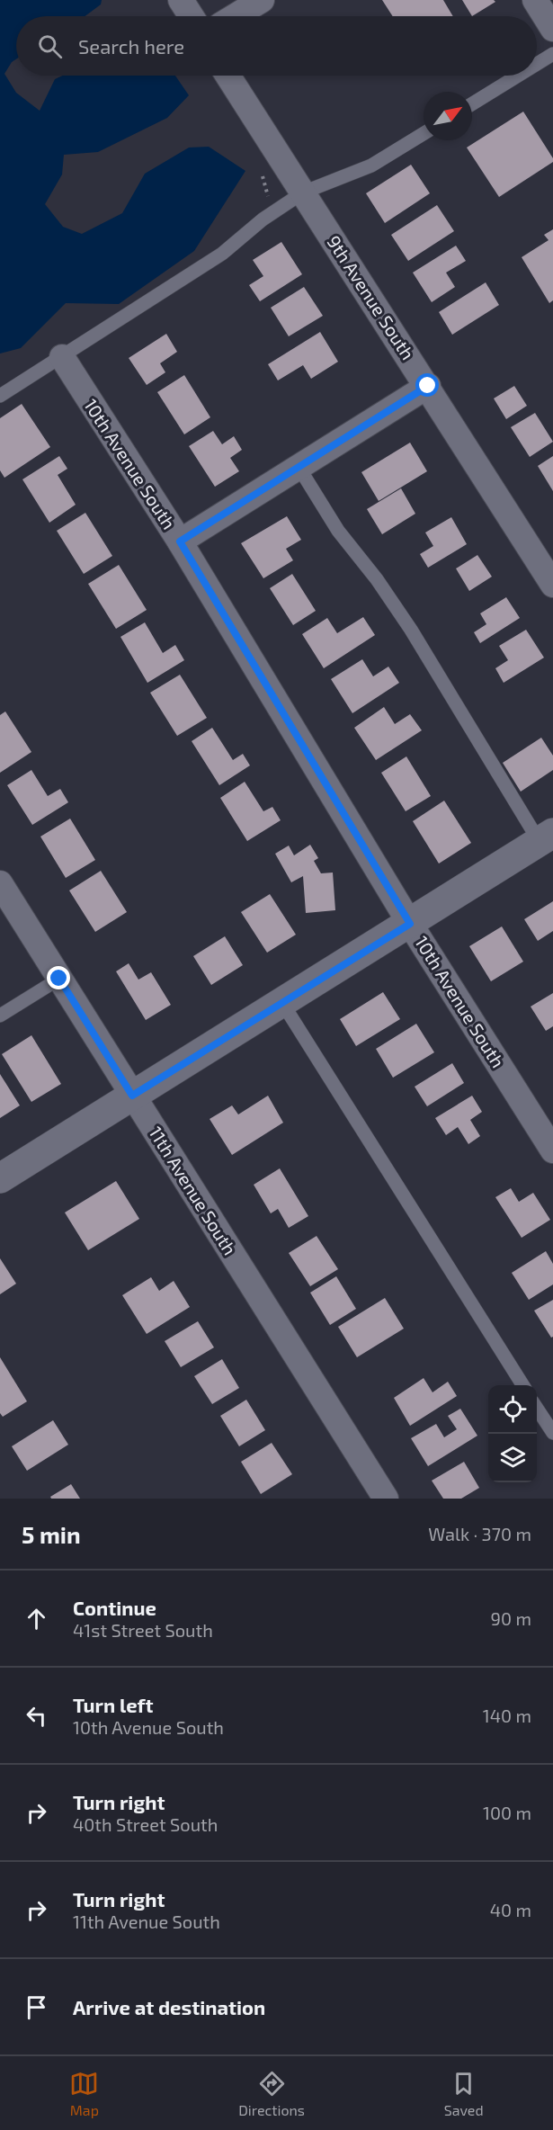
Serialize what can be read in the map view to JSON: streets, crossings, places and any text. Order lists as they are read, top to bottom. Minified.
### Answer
{"streets":{"street":["9th Avenue South","10th Avenue South","11th Avenue South"]},"north":"top right","page":{"search":"Search here","heading":["5 min","Walk · 370 m"],"list":[["Continue","41st Street South","90 m"],["Turn left","10th Avenue South","140 m"],["Turn right","40th Street South","100 m"],["Turn right","11th Avenue South","40 m"],"Arrive at destination"],"nav":["Map","Directions","Saved"]}}
